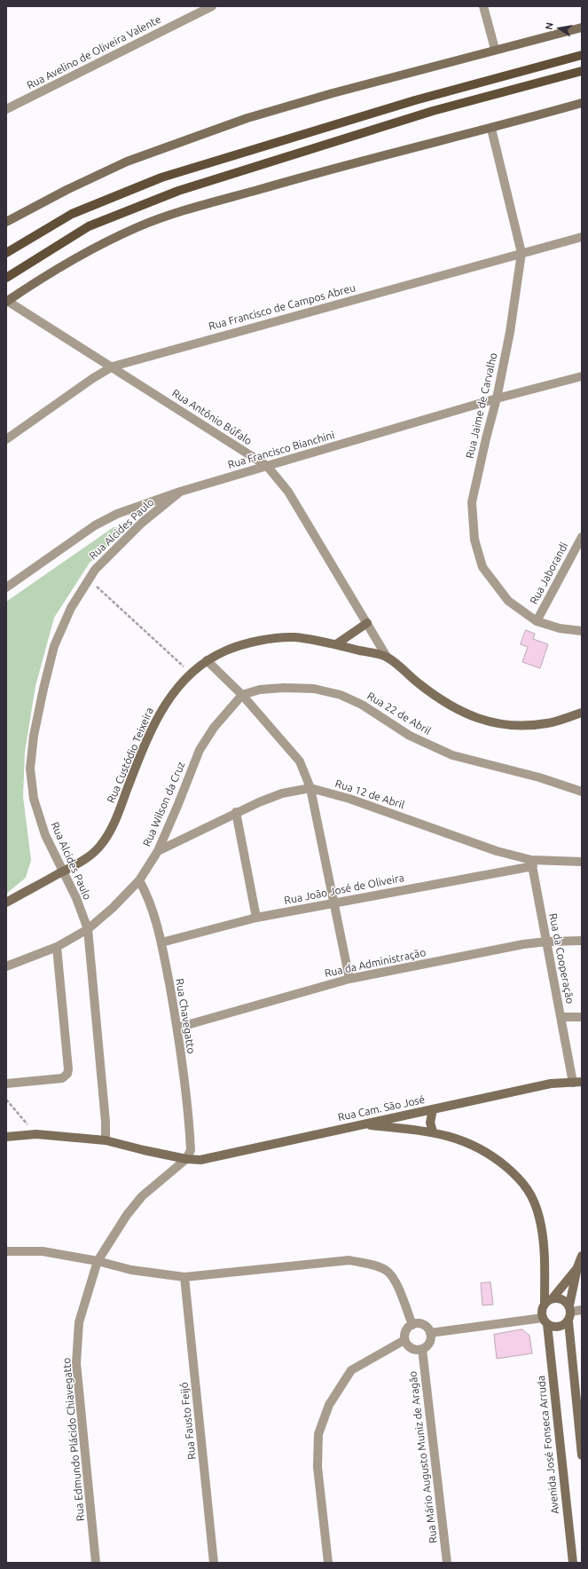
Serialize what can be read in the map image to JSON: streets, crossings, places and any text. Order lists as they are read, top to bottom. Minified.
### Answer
{"streets":{"main road":["Rua Custódio Teixeira","Rua Cam. São José","Avenida José Fonseca Arruda"],"street":["Rua Avelino de Oliveira Valente","Rua Francisco de Campos Abreu","Rua Jaime de Carvalho","Rua Antônio Búfalo","Rua Francisco Bianchini","Rua Alcides Paulo","Rua Jaborandi","Rua 22 de Abril","Rua 12 de Abril","Rua Wilson da Cruz","Rua João José de Oliveira","Rua da Cooperação","Rua da Administração","Rua Chavegatto","Rua Fausto Feijó","Rua Edmundo Plácido Chiavegatto","Rua Mário Augusto Muniz de Aragão"]},"crossings":[["Rua Francisco de Campos Abreu","Rua Jaime de Carvalho"],["Rua Francisco de Campos Abreu","Rua Antônio Búfalo"],["Rua Jaime de Carvalho","Rua Francisco Bianchini"],["Rua Jaime de Carvalho","Rua Jaborandi"],["Rua Antônio Búfalo","Rua Francisco Bianchini"],["Rua Antônio Búfalo","Rua Custódio Teixeira"],["Rua Francisco Bianchini","Rua Alcides Paulo"],["Rua Alcides Paulo","Rua Custódio Teixeira"],["Rua Alcides Paulo","Rua Wilson da Cruz"],["Rua Alcides Paulo","Rua Cam. São José"],["Rua 22 de Abril","Rua Wilson da Cruz"],["Rua 12 de Abril","Rua Wilson da Cruz"],["Rua 12 de Abril","Rua João José de Oliveira"],["Rua 12 de Abril","Rua da Cooperação"],["Rua Wilson da Cruz","Rua Chavegatto"],["Rua João José de Oliveira","Rua da Cooperação"],["Rua João José de Oliveira","Rua Chavegatto"],["Rua da Cooperação","Rua da Administração"],["Rua da Cooperação","Rua Cam. São José"],["Rua da Administração","Rua Chavegatto"],["Rua Chavegatto","Rua Cam. São José"],["Rua Chavegatto","Rua Edmundo Plácido Chiavegatto"],["Rua Cam. São José","Rua Edmundo Plácido Chiavegatto"]],"north":"left"}
